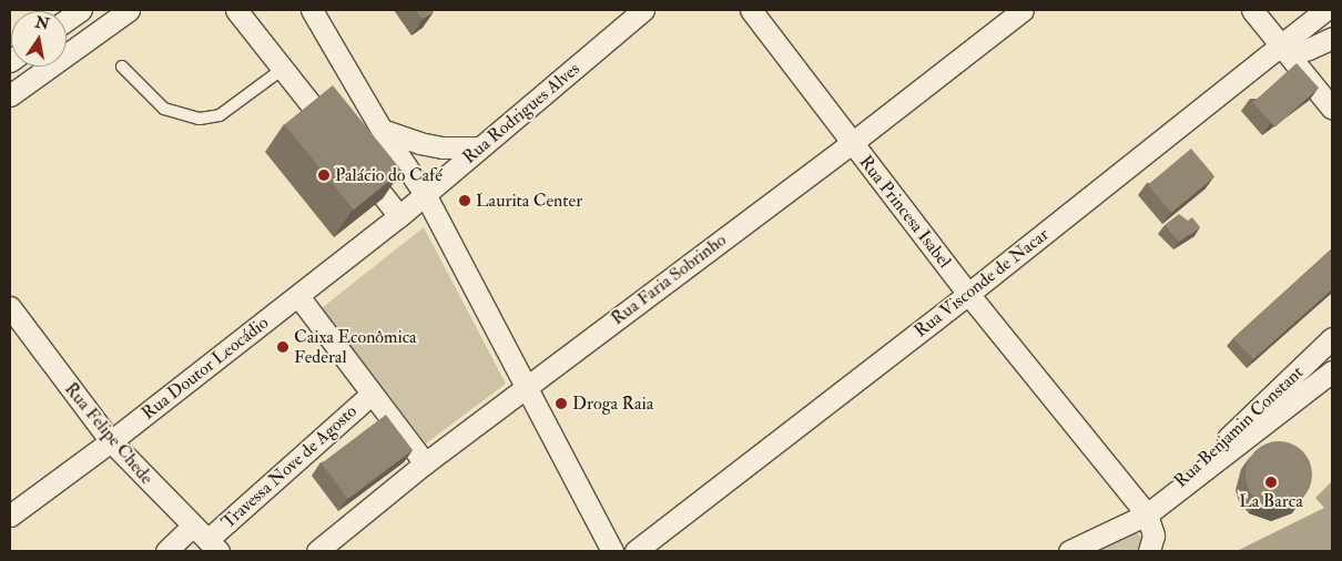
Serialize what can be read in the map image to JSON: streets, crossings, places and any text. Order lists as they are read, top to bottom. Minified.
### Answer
{"streets":{"street":["Rua Rodrigues Alves","Rua Princesa Isabel","Rua Faria Sobrinho","Rua Visconde de Nacar","Rua Doutor Leocádio","Rua Benjamin Constant","Rua Felipe Chede","Travessa Nove de Agosto"]},"crossings":[["Rua Rodrigues Alves","Rua Doutor Leocádio"],["Rua Princesa Isabel","Rua Faria Sobrinho"],["Rua Princesa Isabel","Rua Visconde de Nacar"],["Rua Princesa Isabel","Rua Benjamin Constant"],["Rua Doutor Leocádio","Rua Felipe Chede"],["Rua Felipe Chede","Travessa Nove de Agosto"]],"places":["Palácio do Café","Laurita Center","Caixa Econômica Federal","Droga Raia","La Barca"],"north":"top"}
